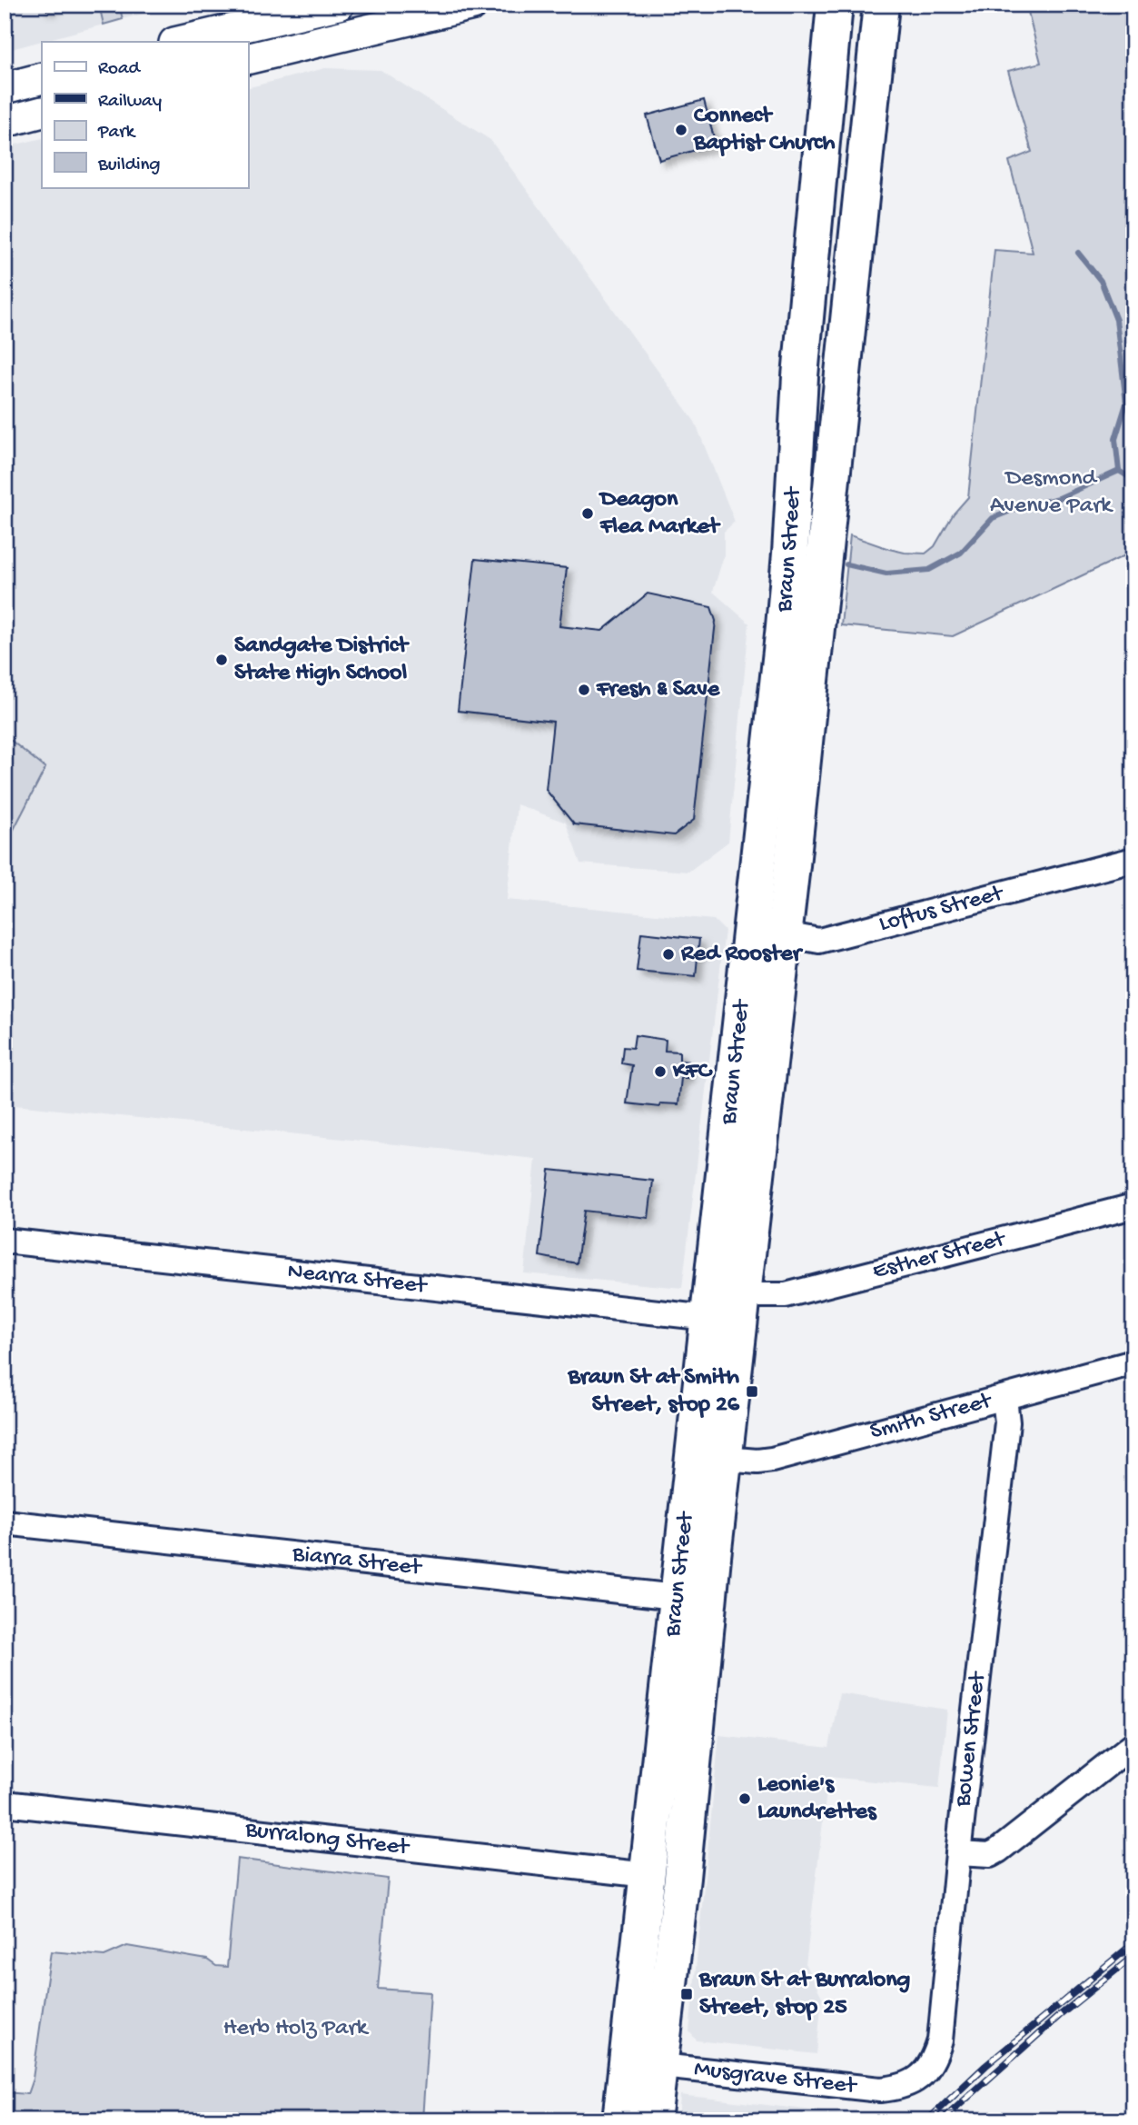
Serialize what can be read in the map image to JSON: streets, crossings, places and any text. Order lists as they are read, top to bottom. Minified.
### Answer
{"streets":{"highway":["Braun Street"],"street":["Loftus Street","Esther Street","Nearra Street","Smith Street","Biarra Street","Bowen Street","Burralong Street","Musgrave Street"]},"crossings":[["Braun Street","Loftus Street"],["Braun Street","Esther Street"],["Braun Street","Nearra Street"],["Braun Street","Smith Street"],["Braun Street","Biarra Street"],["Braun Street","Burralong Street"],["Braun Street","Musgrave Street"],["Smith Street","Bowen Street"],["Bowen Street","Musgrave Street"]],"parks":["Desmond Avenue Park","Herb Holz Park"],"places":{"other":["Connect Baptist Church","Deagon Flea Market","Sandgate District State High School","Fresh & Save","Red Rooster","KFC","Leonie's Laundrettes"],"transit":["Braun St at Smith Street, stop 26","Braun St at Burralong Street, stop 25"]},"legend":["Road","Railway","Park","Building"]}
